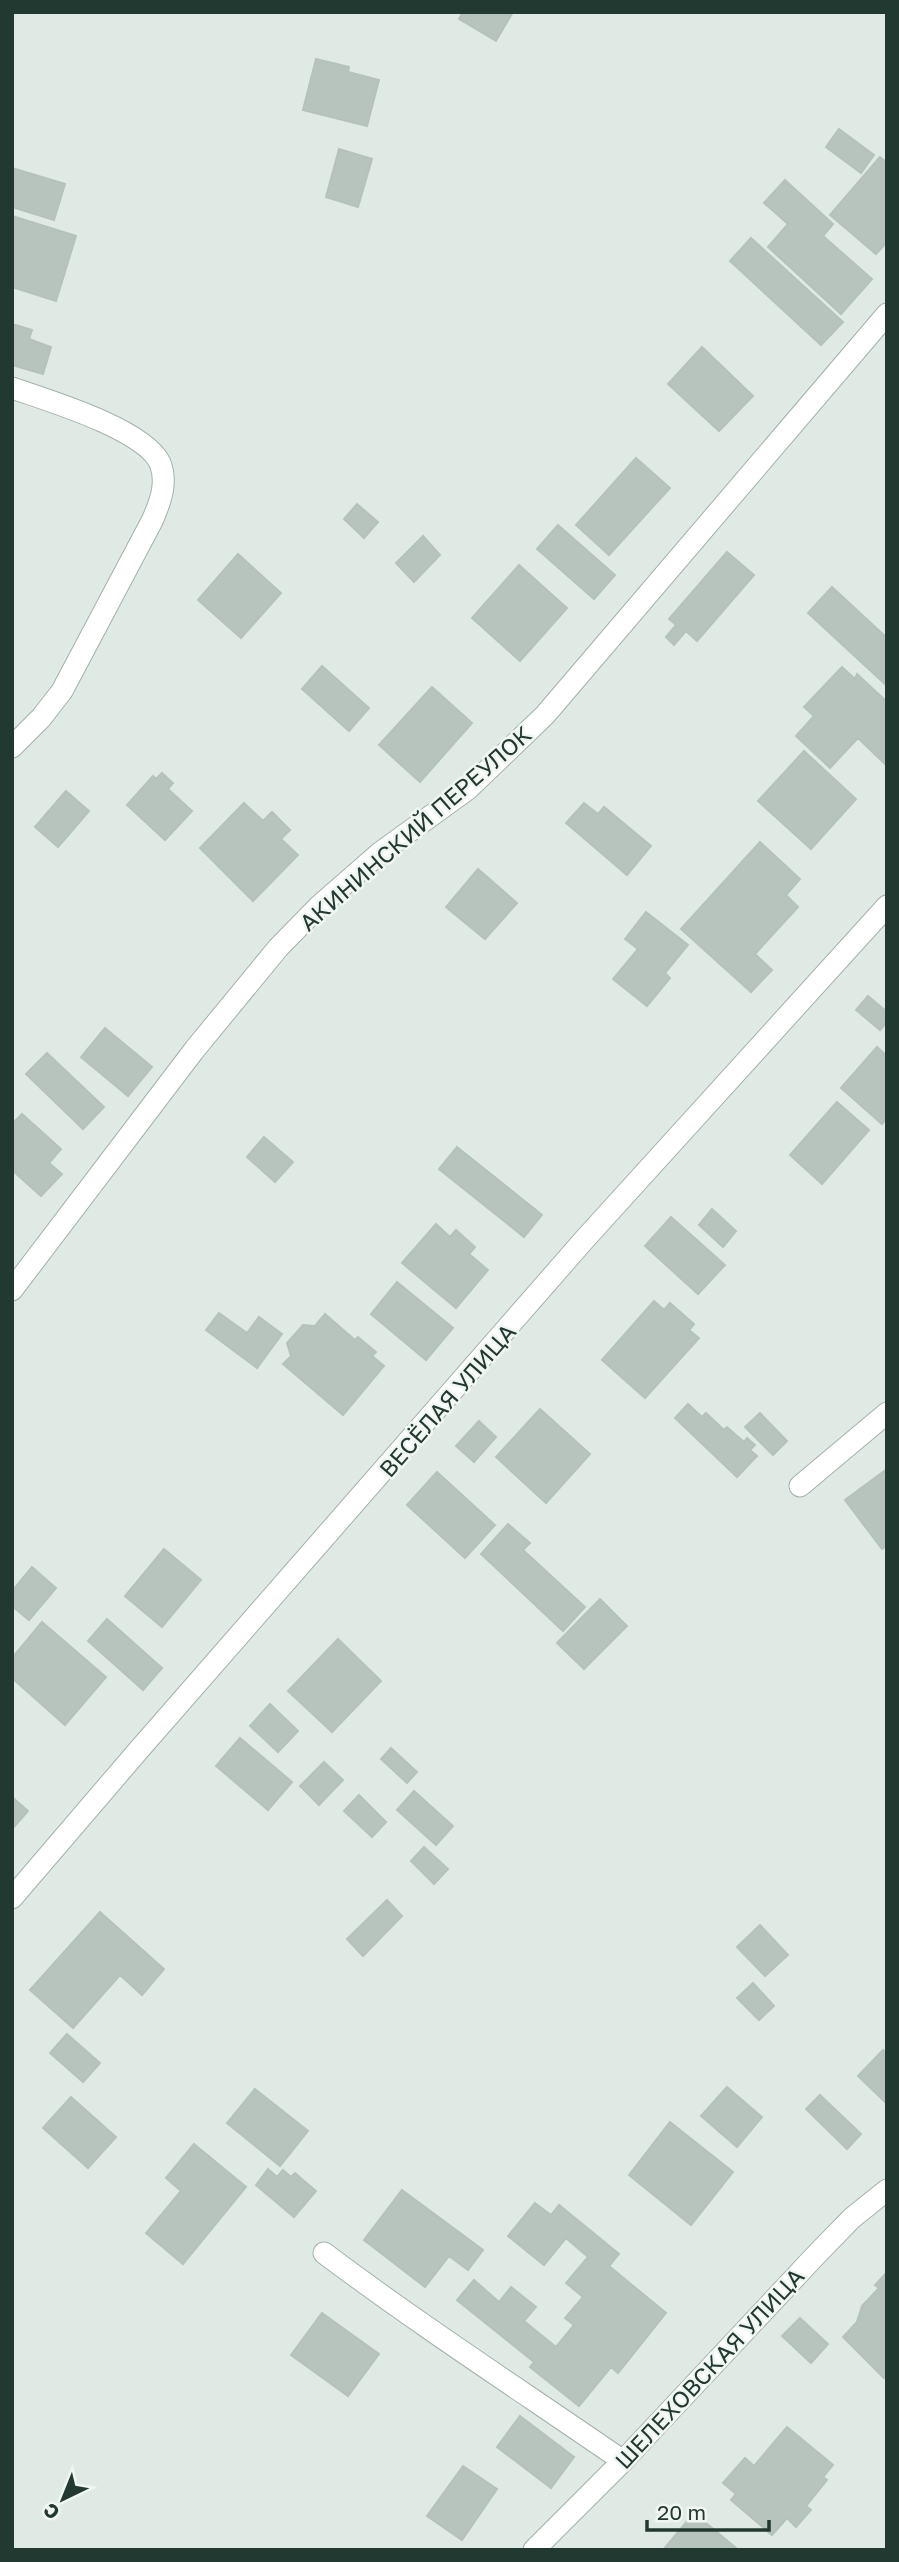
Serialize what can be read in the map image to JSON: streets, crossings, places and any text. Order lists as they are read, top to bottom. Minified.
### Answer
{"streets":{"street":["АКИНИНСКИЙ ПЕРЕУЛОК","ВЕСЁЛАЯ УЛИЦА","ШЕЛЕХОВСКАЯ УЛИЦА"]},"scale_bar":"20 m","north":"bottom left"}
